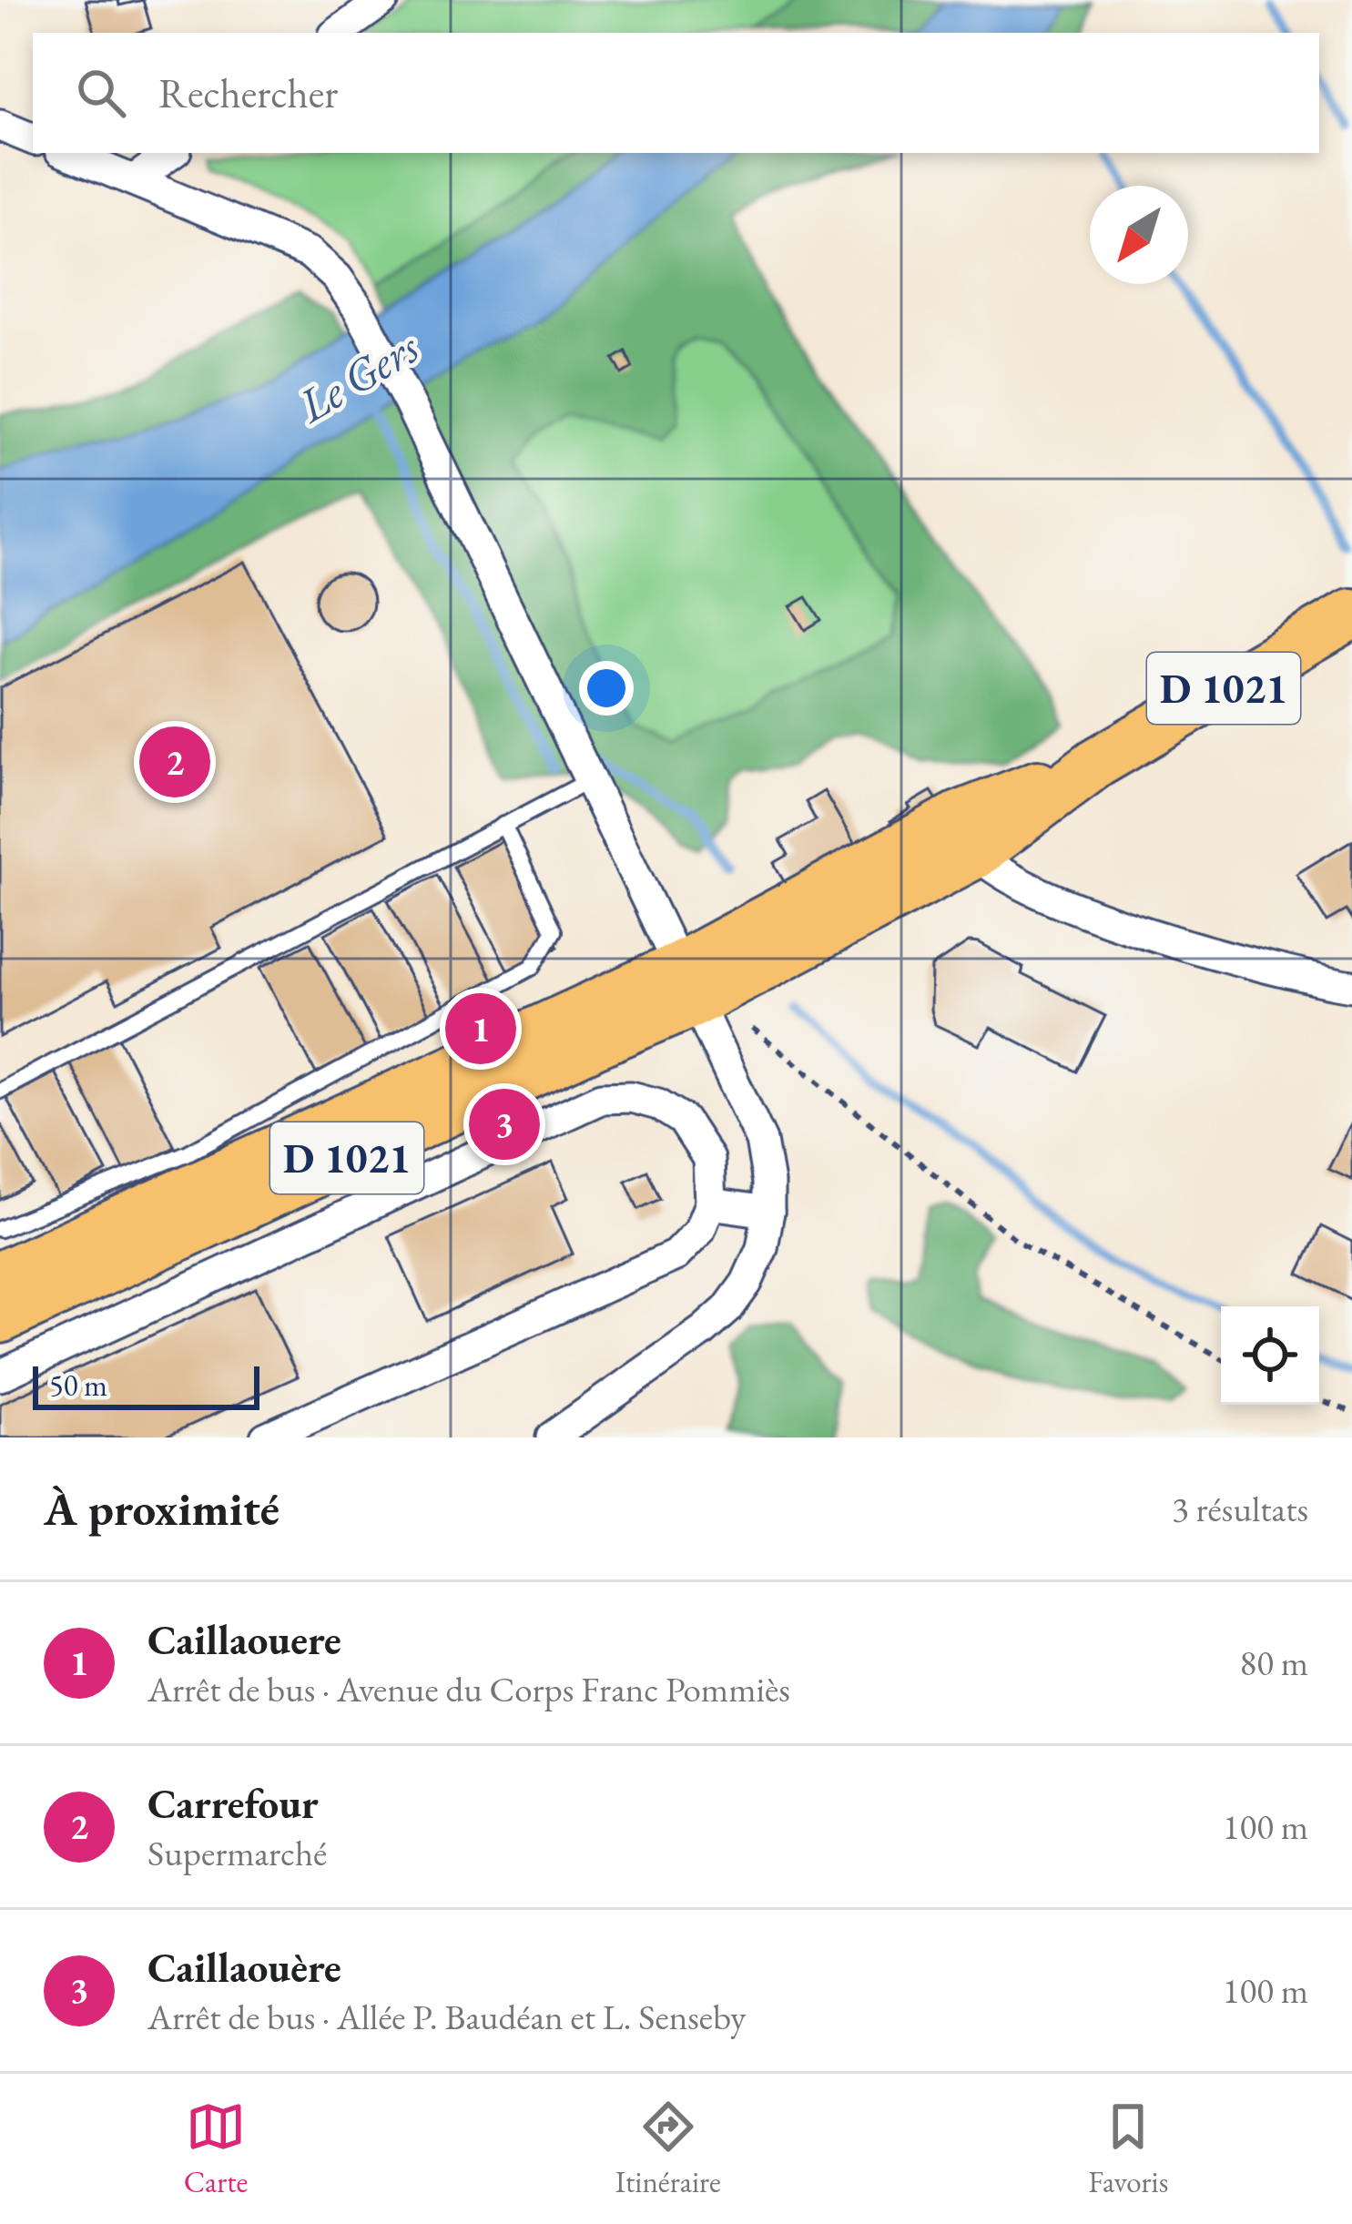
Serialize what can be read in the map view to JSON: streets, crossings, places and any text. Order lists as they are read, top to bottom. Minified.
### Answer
{"streets":{"main road":["D 1021"]},"water":["Le Gers"],"scale_bar":"50 m","north":"bottom left","page":{"search":"Rechercher","pins":["2","1","3"],"scale":"50 m","heading":["À proximité","3 résultats"],"list":[{"mark":"1","name":"Caillaouere","note":"Arrêt de bus · Avenue du Corps Franc Pommiès","value":"80 m"},{"mark":"2","name":"Carrefour","note":"Supermarché","value":"100 m"},{"mark":"3","name":"Caillaouère","note":"Arrêt de bus · Allée P. Baudéan et L. Senseby","value":"100 m"}],"nav":["Carte","Itinéraire","Favoris"]}}
